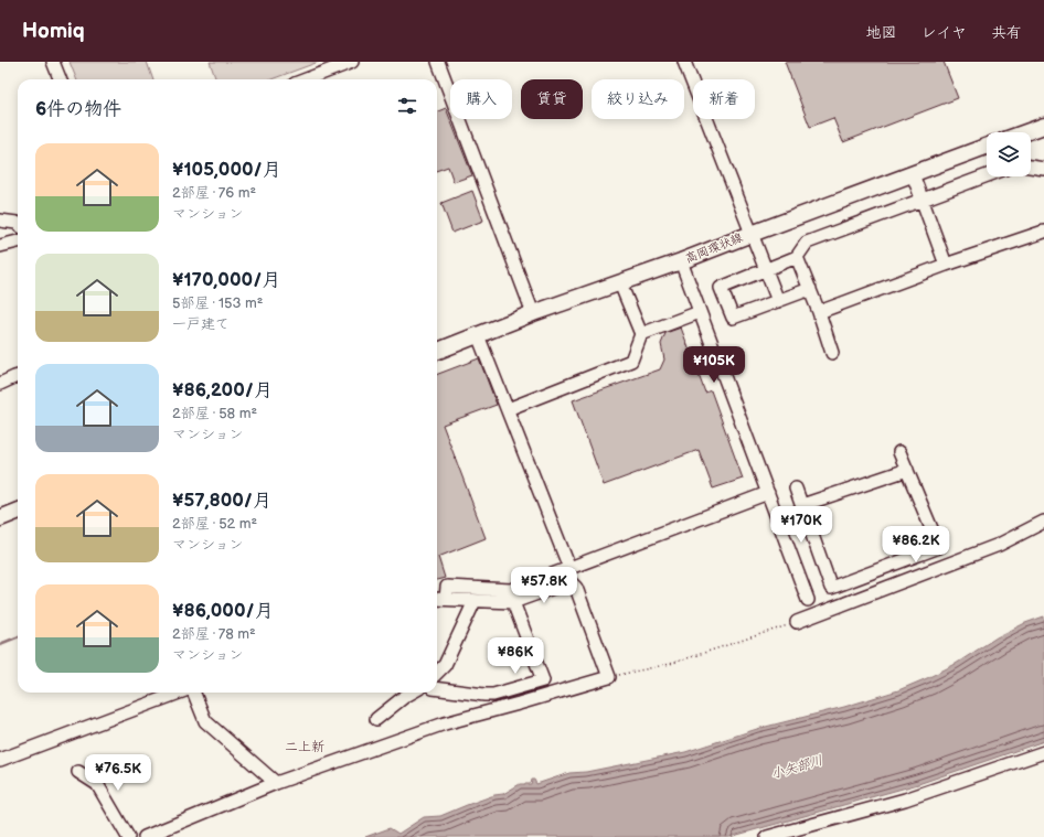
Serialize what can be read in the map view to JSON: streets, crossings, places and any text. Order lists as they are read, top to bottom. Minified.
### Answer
{"streets":{"main road":["高岡環状線"]},"districts":["二上新"],"water":["小矢部川"],"page":{"header":"Homiq","nav":["地図","レイヤ","共有"],"chip":["購入","賃貸","絞り込み","新着"],"heading":"6件の物件","list":[{"name":"¥105,000/月","note":"2部屋 · 76 m² · マンション"},{"name":"¥170,000/月","note":"5部屋 · 153 m² · 一戸建て"},{"name":"¥86,200/月","note":"2部屋 · 58 m² · マンション"},{"name":"¥57,800/月","note":"2部屋 · 52 m² · マンション"},{"name":"¥86,000/月","note":"2部屋 · 78 m² · マンション"}],"price":["¥105K","¥170K","¥86.2K","¥57.8K","¥86K","¥76.5K"]}}
